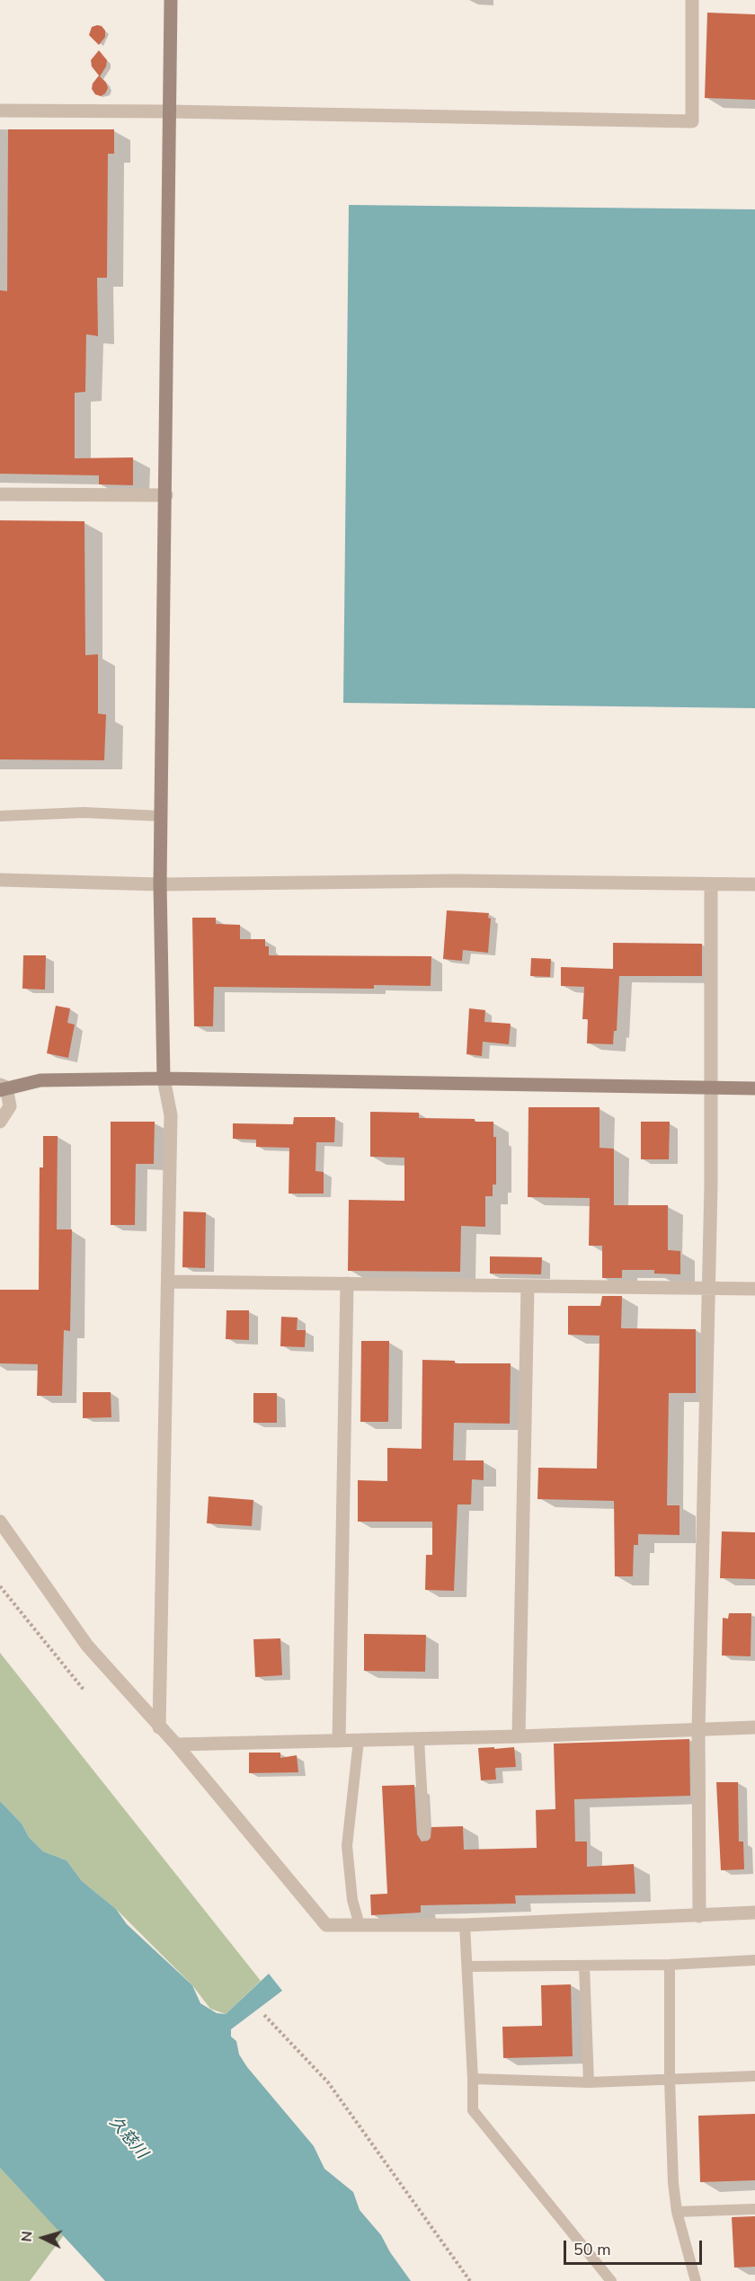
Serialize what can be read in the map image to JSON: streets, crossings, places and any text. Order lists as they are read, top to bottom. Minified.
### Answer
{"water":["久慈川"],"scale_bar":"50 m","north":"left"}
